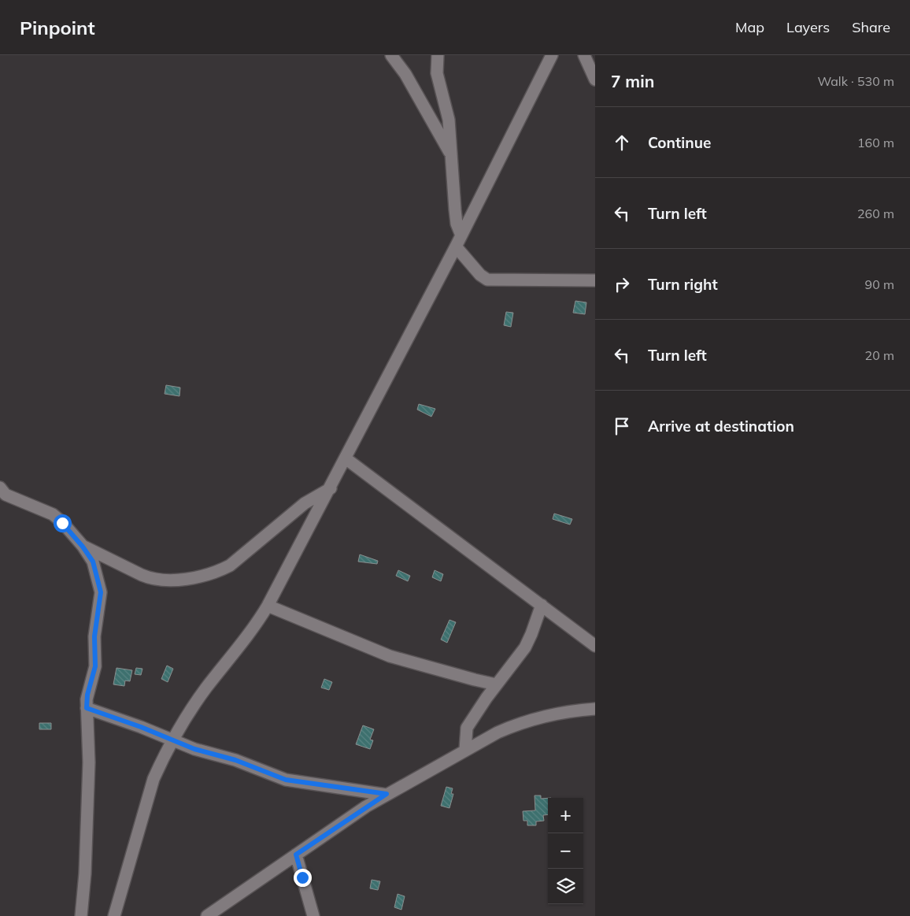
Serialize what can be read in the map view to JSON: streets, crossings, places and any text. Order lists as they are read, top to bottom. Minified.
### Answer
{"page":{"header":"Pinpoint","nav":["Map","Layers","Share"],"heading":["7 min","Walk · 530 m"],"list":[["Continue","160 m"],["Turn left","260 m"],["Turn right","90 m"],["Turn left","20 m"],"Arrive at destination"],"map_buttons":["+","−"]}}
